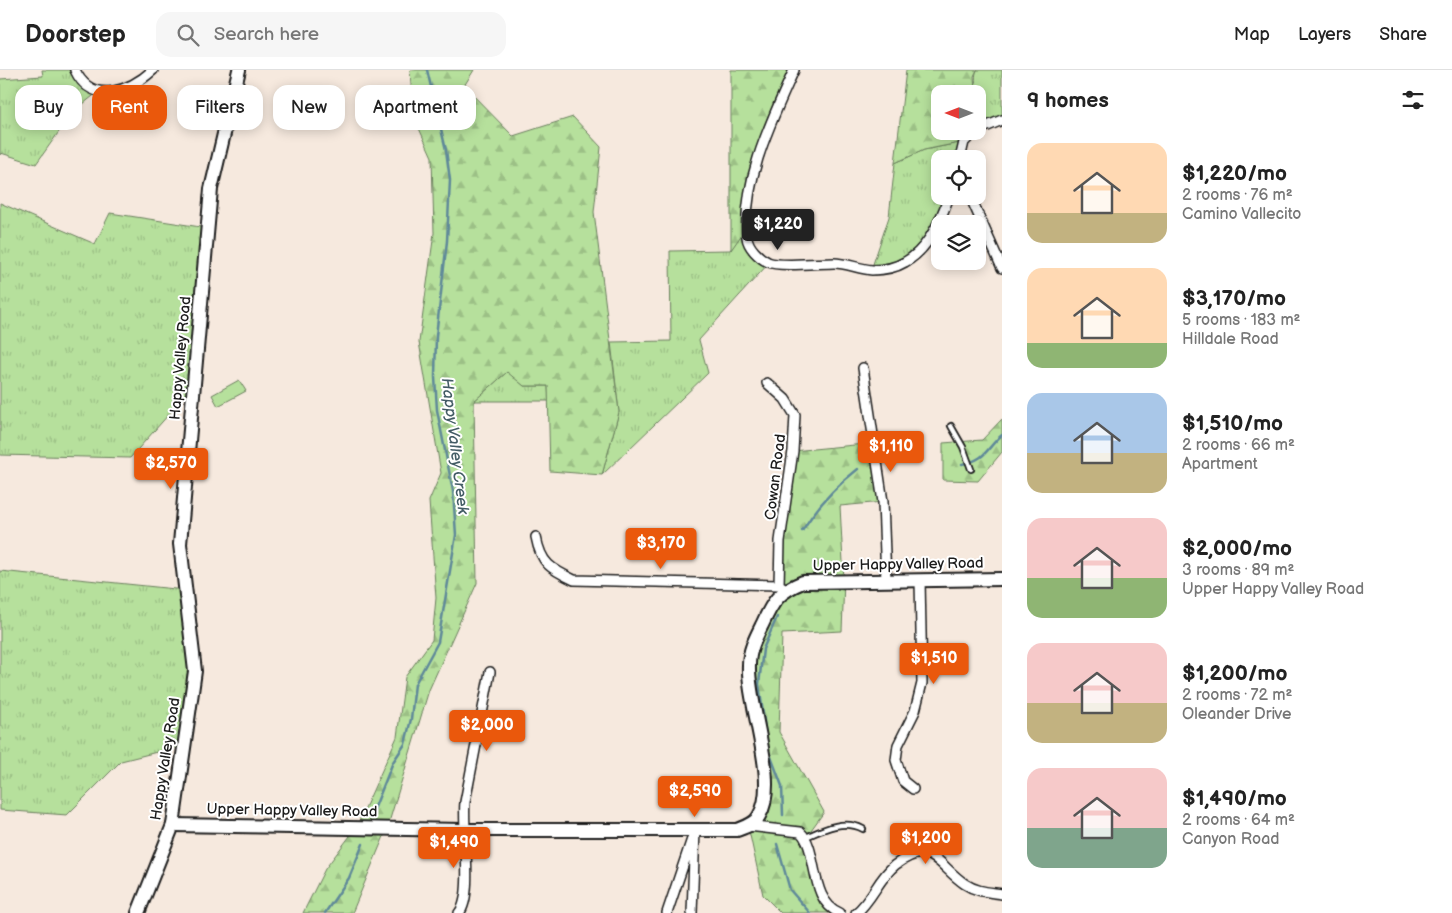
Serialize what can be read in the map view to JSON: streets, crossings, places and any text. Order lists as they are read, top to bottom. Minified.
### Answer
{"streets":{"street":["Happy Valley Road","Cowan Road","Upper Happy Valley Road"]},"crossings":[["Happy Valley Road","Upper Happy Valley Road"],["Cowan Road","Upper Happy Valley Road"]],"water":["Happy Valley Creek"],"north":"left","page":{"header":"Doorstep","search":"Search here","nav":["Map","Layers","Share"],"heading":"9 homes","chip":["Buy","Rent","Filters","New","Apartment"],"list":[{"name":"$1,220/mo","note":"2 rooms · 76 m² · Camino Vallecito"},{"name":"$3,170/mo","note":"5 rooms · 183 m² · Hilldale Road"},{"name":"$1,510/mo","note":"2 rooms · 66 m² · Apartment"},{"name":"$2,000/mo","note":"3 rooms · 89 m² · Upper Happy Valley Road"},{"name":"$1,200/mo","note":"2 rooms · 72 m² · Oleander Drive"},{"name":"$1,490/mo","note":"2 rooms · 64 m² · Canyon Road"}],"price":["$1,220","$1,110","$2,570","$3,170","$1,510","$2,000","$2,590","$1,200","$1,490"]}}
